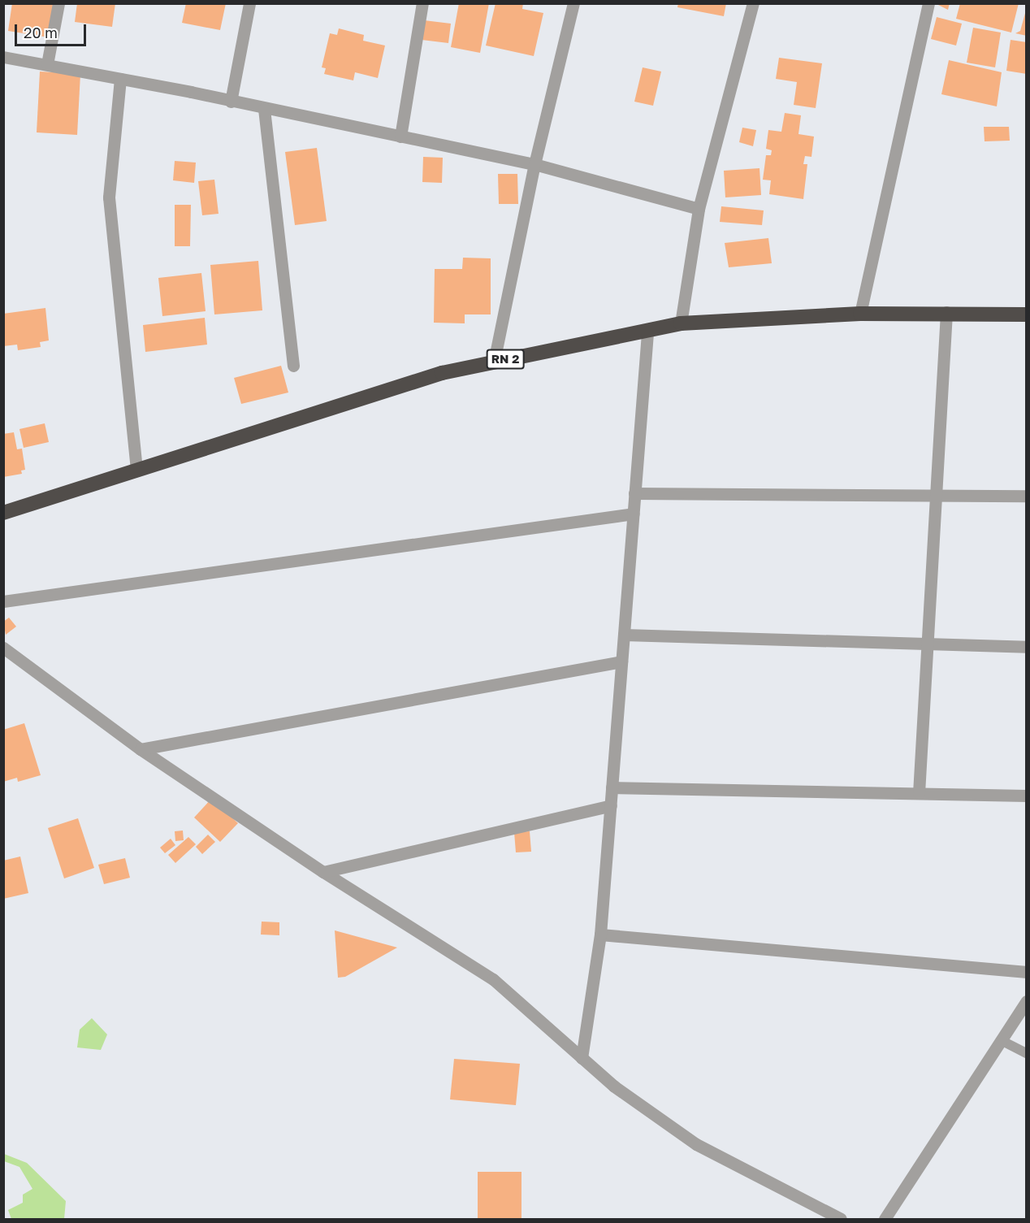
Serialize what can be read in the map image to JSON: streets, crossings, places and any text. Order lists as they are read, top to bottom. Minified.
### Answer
{"streets":{"highway":["RN 2"]},"scale_bar":"20 m"}
